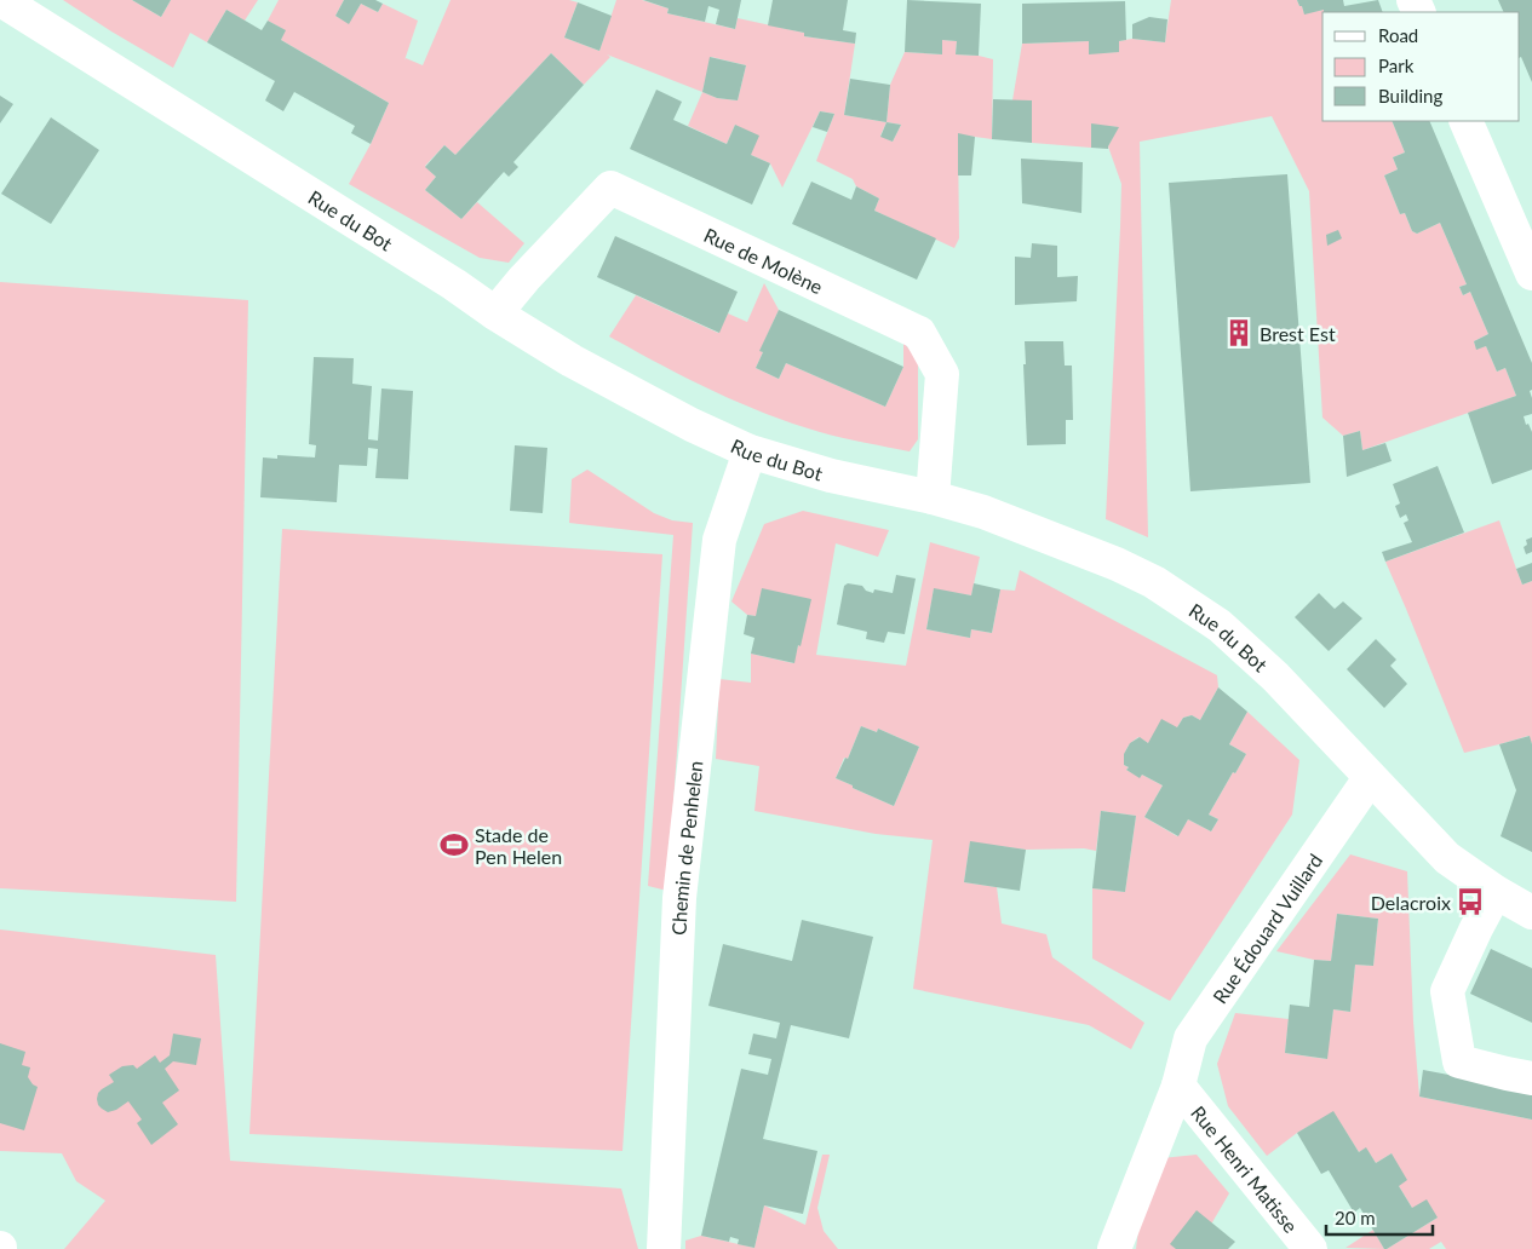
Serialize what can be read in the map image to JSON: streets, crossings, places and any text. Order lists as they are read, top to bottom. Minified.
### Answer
{"streets":{"street":["Rue du Bot","Rue de Molène","Chemin de Penhelen","Rue Édouard Vuillard","Rue Henri Matisse"]},"crossings":[["Rue du Bot","Rue de Molène"],["Rue du Bot","Chemin de Penhelen"],["Rue du Bot","Rue Édouard Vuillard"],["Rue Édouard Vuillard","Rue Henri Matisse"]],"places":{"building":["Brest Est"],"sports":["Stade de Pen Helen"],"bus stop":["Delacroix"]},"legend":["Road","Park","Building"],"scale_bar":"20 m"}
